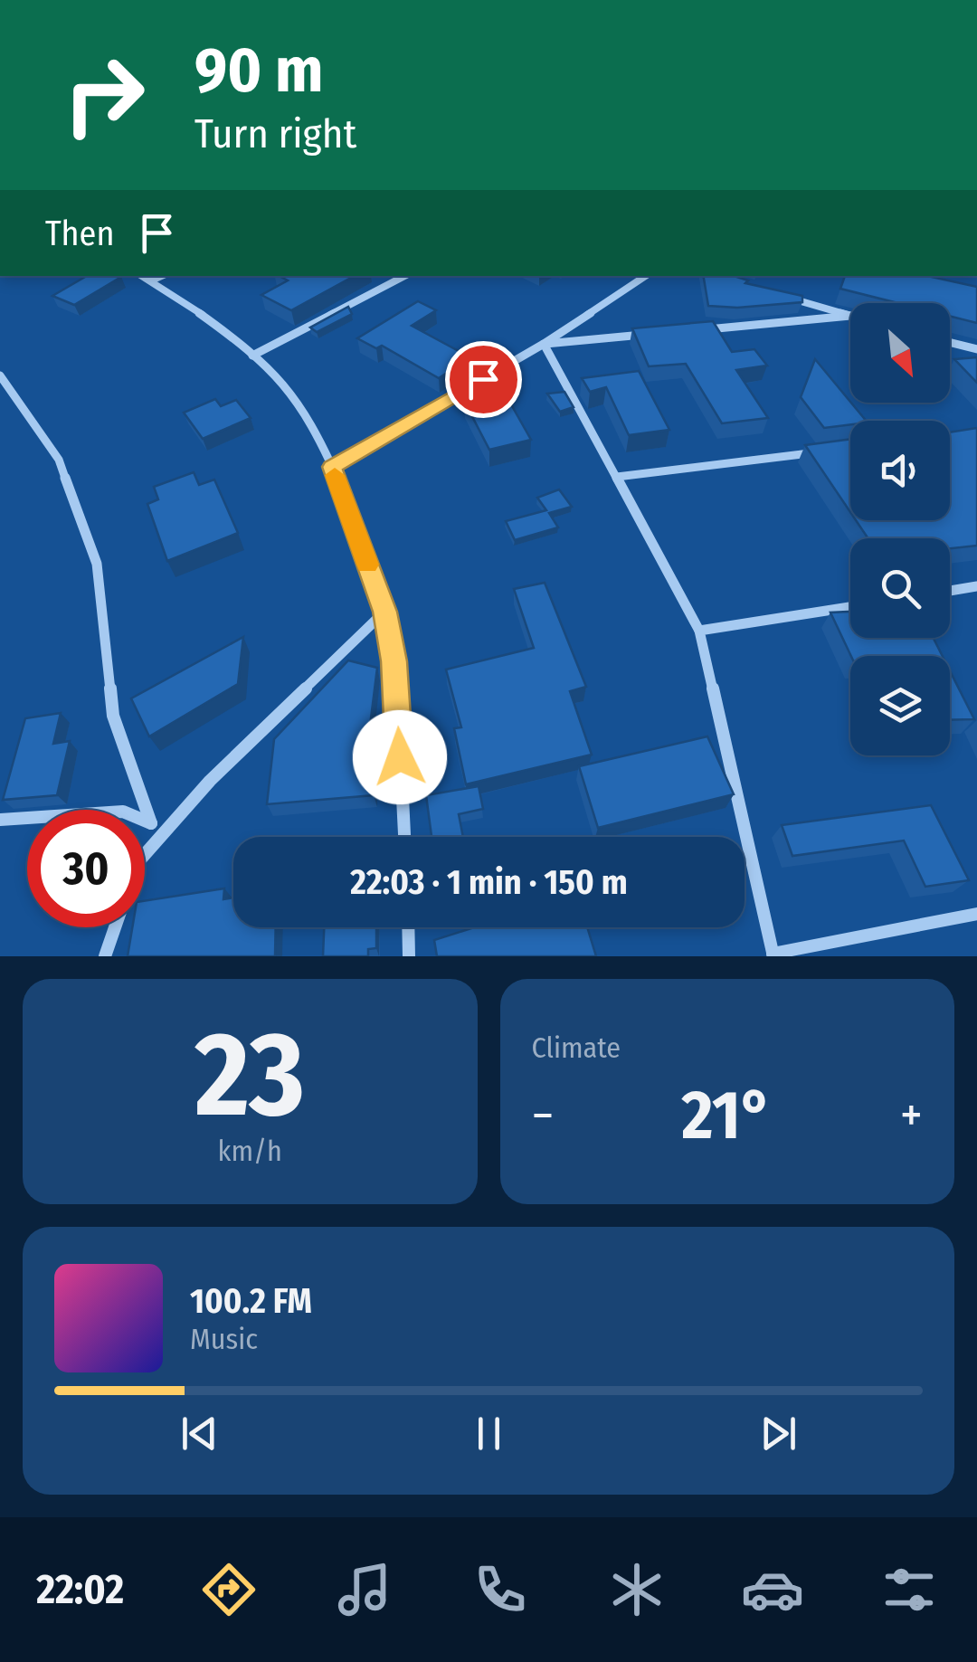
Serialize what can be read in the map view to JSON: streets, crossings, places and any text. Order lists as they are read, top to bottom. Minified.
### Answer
{"north":"bottom right","page":{"turn":["90 m","Turn right"],"then":"Then","limit":"30","trip":"22:03 · 1 min · 150 m","tile":[["23","km/h"],"Climate"],"heat":["−","21°","+"],"song":["100.2 FM","Music"],"tabs":"22:02"}}
